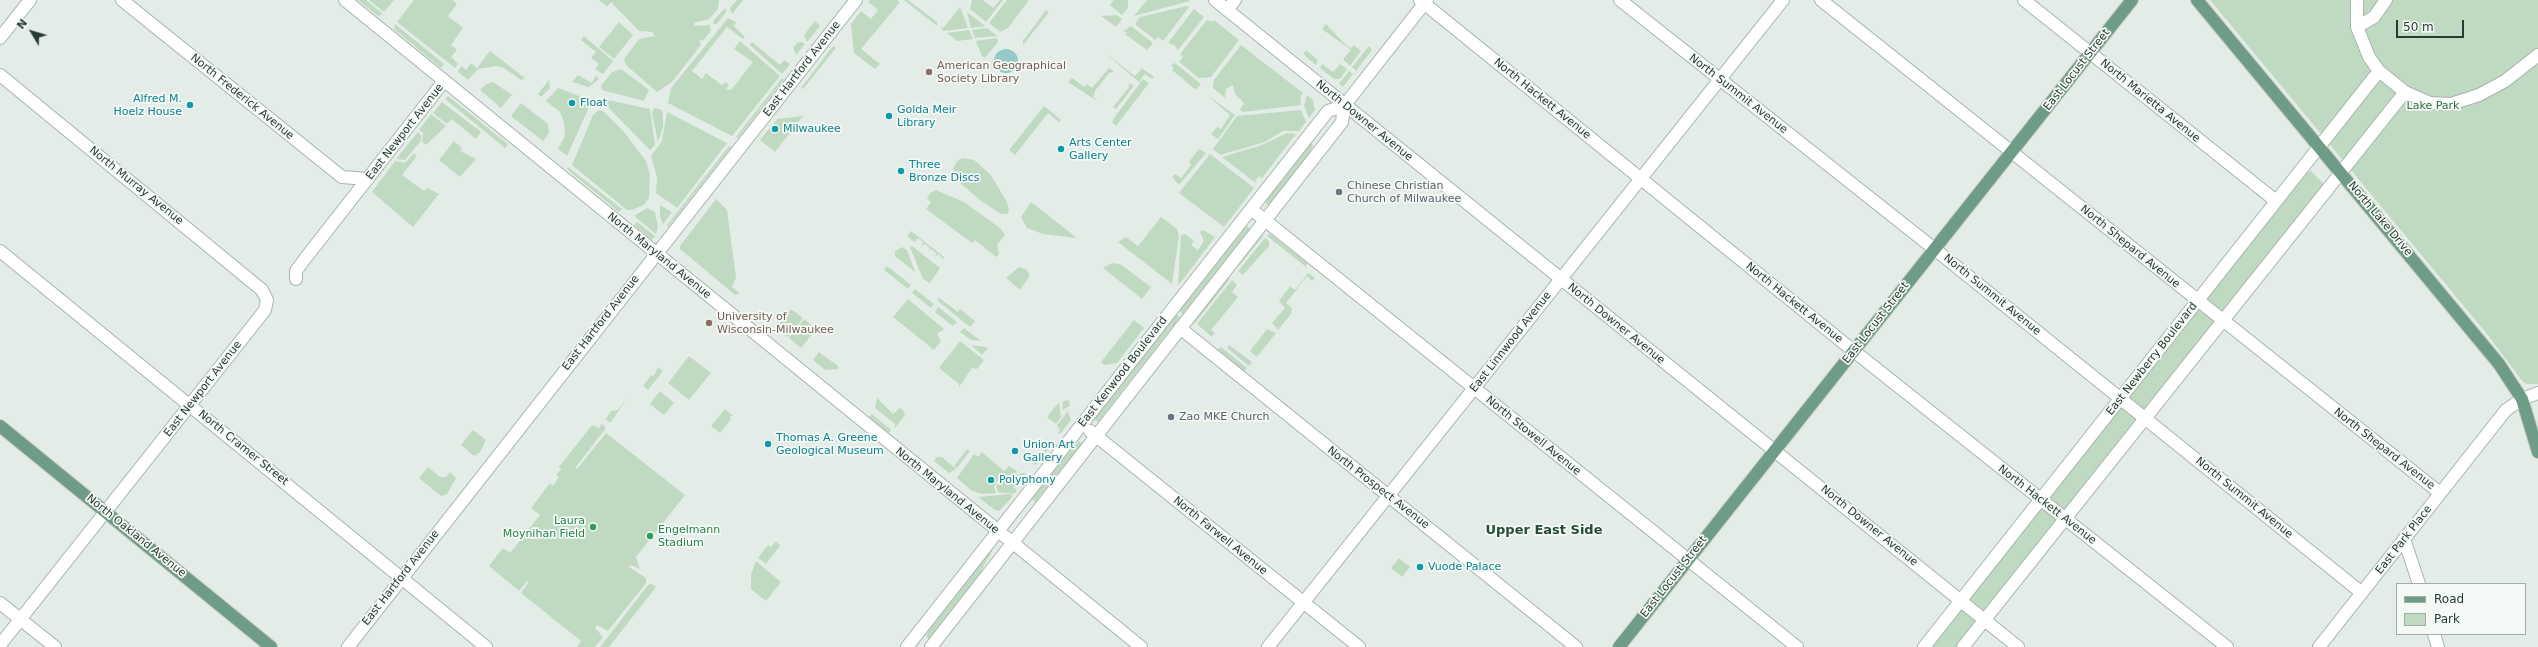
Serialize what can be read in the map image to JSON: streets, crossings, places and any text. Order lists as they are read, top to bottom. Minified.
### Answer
{"streets":{"main road":["East Locust Street","North Lake Drive","North Oakland Avenue"],"street":["East Hartford Avenue","North Summit Avenue","North Frederick Avenue","North Hackett Avenue","North Marietta Avenue","North Downer Avenue","East Newport Avenue","North Murray Avenue","North Shepard Avenue","North Maryland Avenue","East Linnwood Avenue","East Newberry Boulevard","East Kenwood Boulevard","North Stowell Avenue","North Cramer Street","North Prospect Avenue","North Farwell Avenue","East Park Place"]},"crossings":[["East Hartford Avenue","North Maryland Avenue"],["East Hartford Avenue","North Cramer Street"],["East Locust Street","North Summit Avenue"],["East Locust Street","North Hackett Avenue"],["East Locust Street","North Marietta Avenue"],["East Locust Street","North Downer Avenue"],["East Locust Street","North Shepard Avenue"],["East Locust Street","North Stowell Avenue"],["North Summit Avenue","East Linnwood Avenue"],["North Summit Avenue","East Newberry Boulevard"],["North Summit Avenue","East Park Place"],["North Frederick Avenue","East Newport Avenue"],["North Hackett Avenue","East Linnwood Avenue"],["North Hackett Avenue","East Newberry Boulevard"],["North Hackett Avenue","East Kenwood Boulevard"],["North Marietta Avenue","East Newberry Boulevard"],["North Downer Avenue","East Linnwood Avenue"],["North Downer Avenue","East Newberry Boulevard"],["North Downer Avenue","East Kenwood Boulevard"],["East Newport Avenue","North Murray Avenue"],["East Newport Avenue","North Maryland Avenue"],["East Newport Avenue","North Cramer Street"],["East Newport Avenue","North Oakland Avenue"],["North Lake Drive","East Newberry Boulevard"],["North Lake Drive","East Park Place"],["North Shepard Avenue","East Newberry Boulevard"],["North Shepard Avenue","East Park Place"],["North Maryland Avenue","East Kenwood Boulevard"],["East Linnwood Avenue","North Stowell Avenue"],["East Linnwood Avenue","North Prospect Avenue"],["East Linnwood Avenue","North Farwell Avenue"],["East Kenwood Boulevard","North Stowell Avenue"],["East Kenwood Boulevard","North Prospect Avenue"],["East Kenwood Boulevard","North Farwell Avenue"]],"districts":["Upper East Side"],"parks":["Lake Park"],"places":["American Geographical Society Library","Float","Alfred M. Hoelz House","Golda Meir Library","Milwaukee","Arts Center Gallery","Three Bronze Discs","Chinese Christian Church of Milwaukee","University of Wisconsin-Milwaukee","Zao MKE Church","Thomas A. Greene Geological Museum","Union Art Gallery","Polyphony","Laura Moynihan Field","Engelmann Stadium","Vuode Palace"],"legend":["Road","Park"],"scale_bar":"50 m","north":"top left"}
